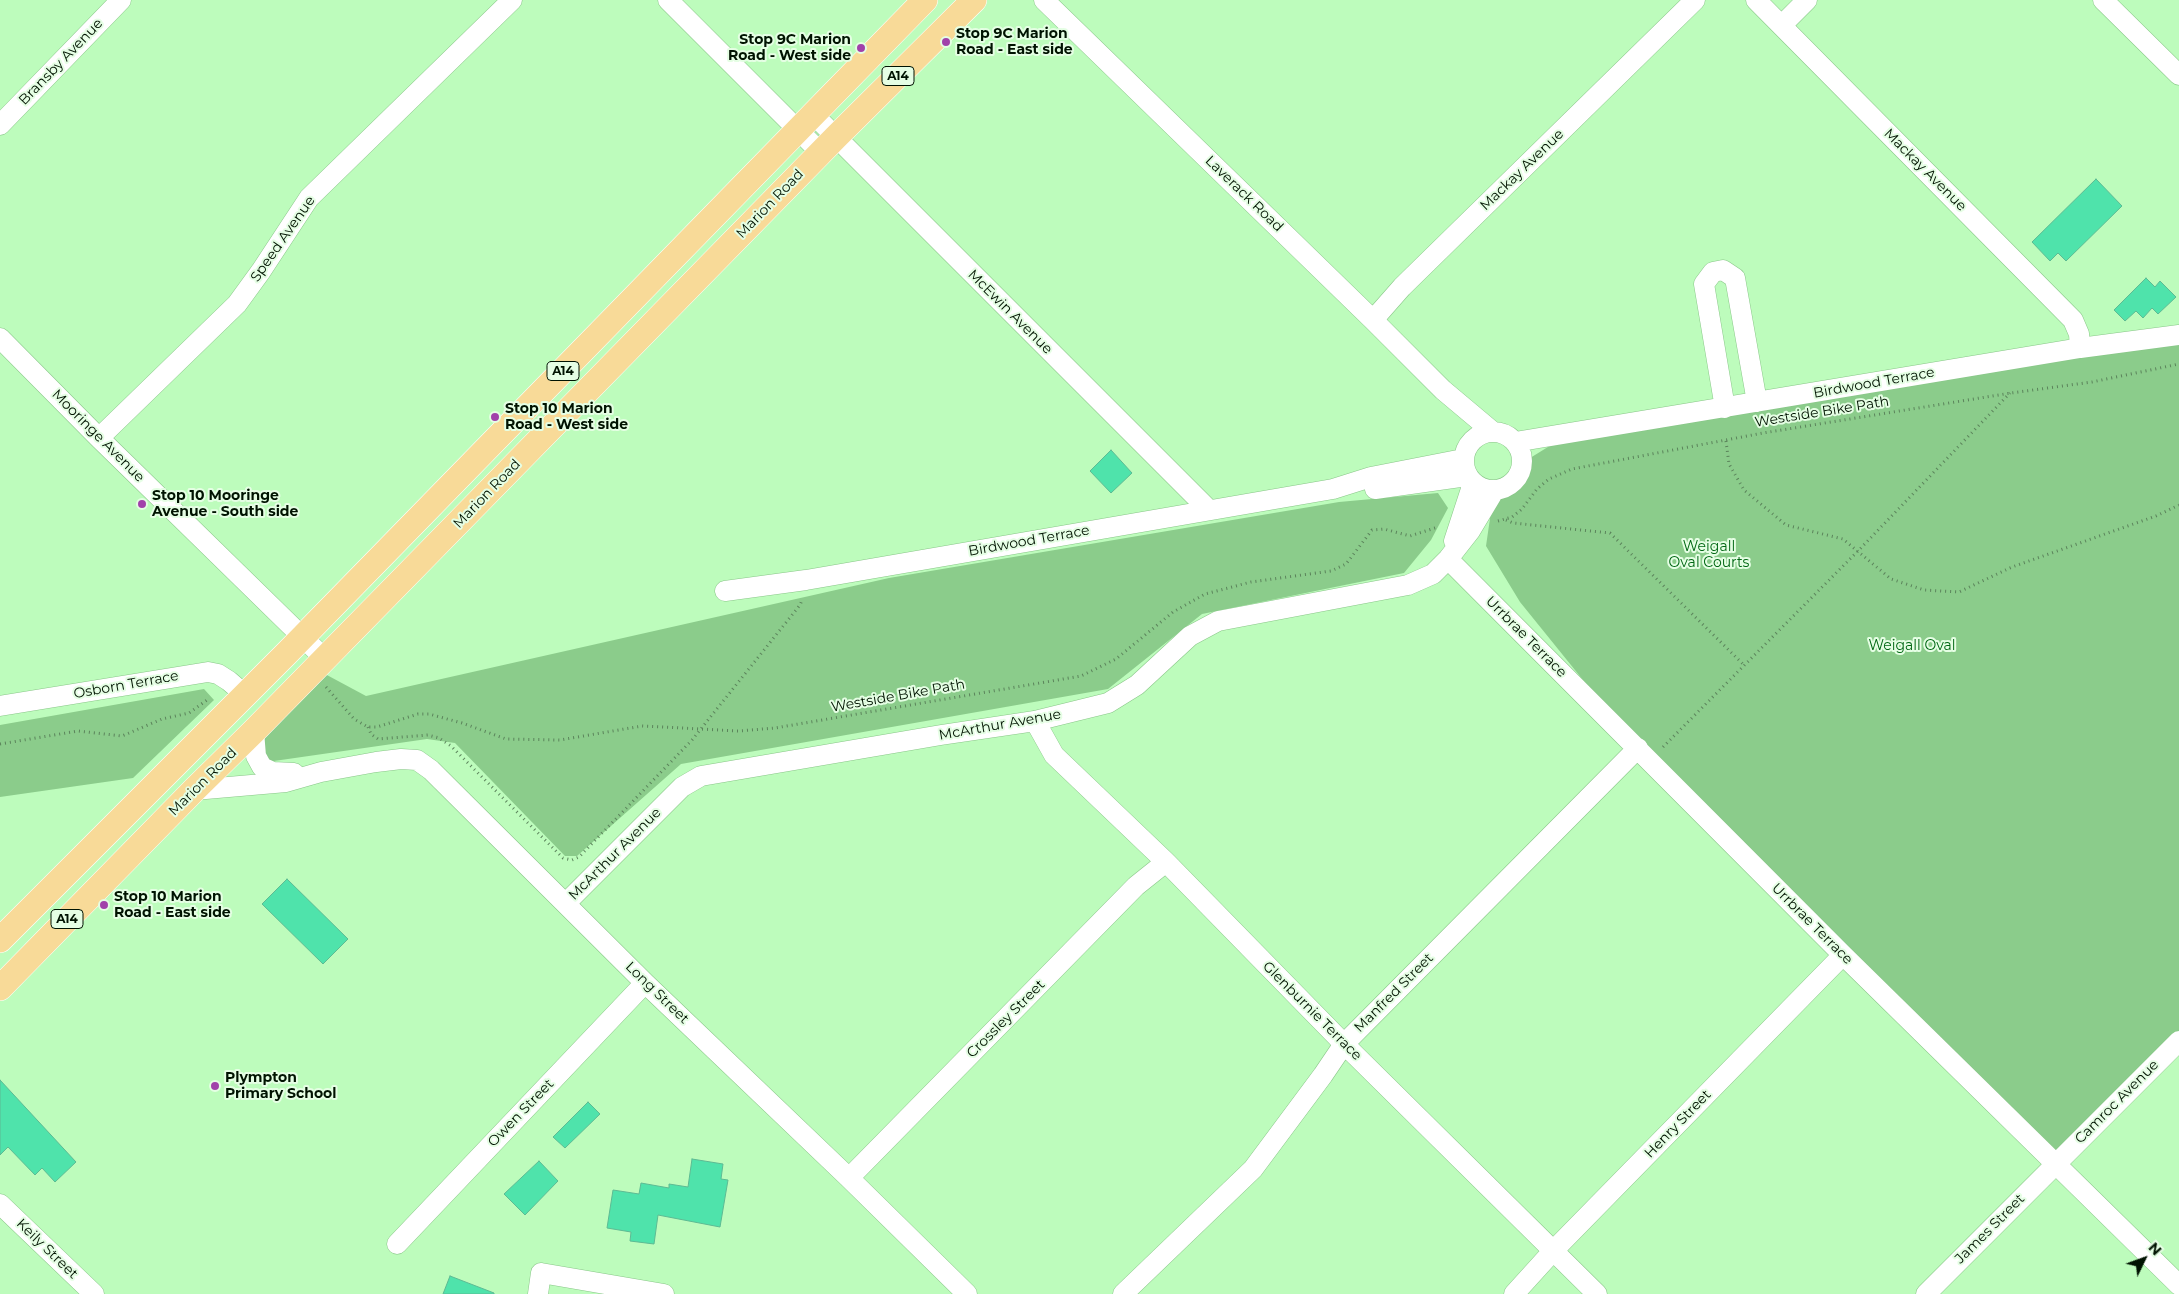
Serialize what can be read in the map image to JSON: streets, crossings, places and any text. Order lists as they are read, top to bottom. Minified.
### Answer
{"streets":{"main road":["A14","Marion Road"],"street":["Bransby Avenue","Mackay Avenue","Laverack Road","Speed Avenue","McEwin Avenue","Birdwood Terrace","Mooringe Avenue","Urrbrae Terrace","Osborn Terrace","McArthur Avenue","Long Street","Manfred Street","Glenburnie Terrace","Crossley Street","Camroc Avenue","Owen Street","Henry Street","James Street","Keily Street"],"path":["Westside Bike Path"]},"crossings":[["A14","McEwin Avenue"],["A14","Mooringe Avenue"],["A14","Osborn Terrace"],["Mackay Avenue","Laverack Road"],["Mackay Avenue","Birdwood Terrace"],["Laverack Road","Birdwood Terrace"],["Laverack Road","McArthur Avenue"],["Marion Road","McEwin Avenue"],["Marion Road","Mooringe Avenue"],["Marion Road","Long Street"],["Speed Avenue","Mooringe Avenue"],["McEwin Avenue","Birdwood Terrace"],["Birdwood Terrace","McArthur Avenue"],["Urrbrae Terrace","McArthur Avenue"],["Urrbrae Terrace","Manfred Street"],["Urrbrae Terrace","Camroc Avenue"],["Urrbrae Terrace","Henry Street"],["Urrbrae Terrace","James Street"],["McArthur Avenue","Long Street"],["McArthur Avenue","Glenburnie Terrace"],["Long Street","Crossley Street"],["Long Street","Owen Street"],["Manfred Street","Glenburnie Terrace"],["Glenburnie Terrace","Crossley Street"],["Glenburnie Terrace","Henry Street"],["Camroc Avenue","James Street"]],"parks":["Weigall Oval Courts","Weigall Oval"],"places":["Stop 9C Marion Road - East side","Stop 9C Marion Road - West side","Stop 10 Marion Road - West side","Stop 10 Mooringe Avenue - South side","Stop 10 Marion Road - East side","Plympton Primary School"],"north":"top right"}
